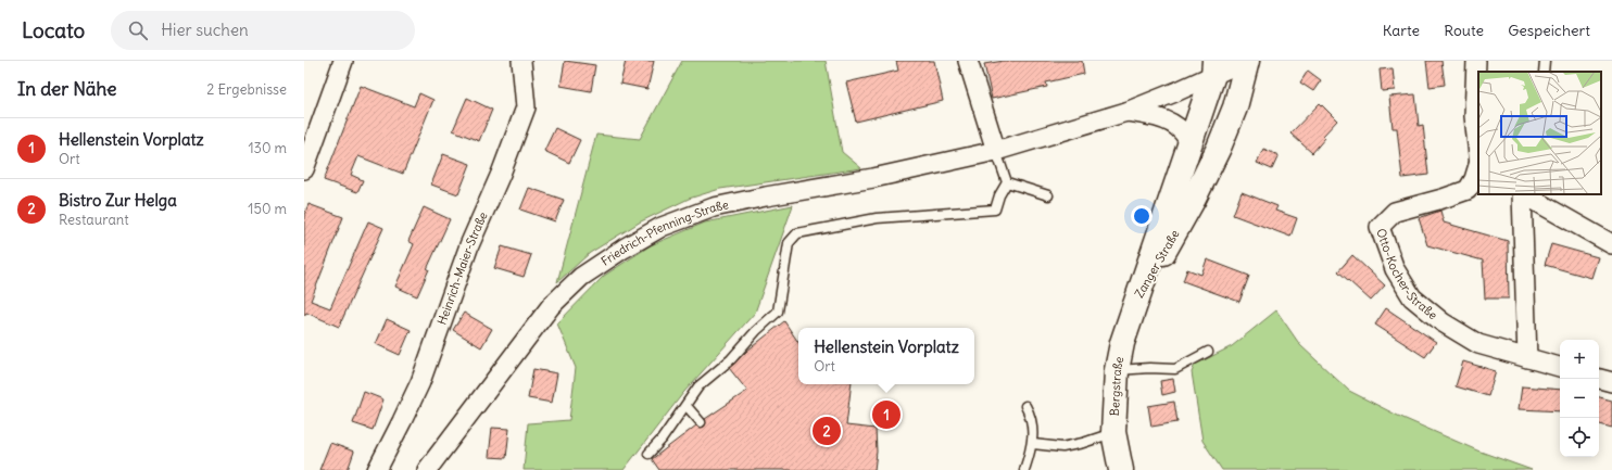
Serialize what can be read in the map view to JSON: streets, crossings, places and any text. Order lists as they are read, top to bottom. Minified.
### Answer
{"streets":{"street":["Friedrich-Pfenning-Straße","Zanger Straße","Heinrich-Maier-Straße","Otto-Kocher-Straße","Bergstraße"]},"crossings":[["Friedrich-Pfenning-Straße","Zanger Straße"],["Zanger Straße","Bergstraße"]],"page":{"header":"Locato","search":"Hier suchen","nav":["Karte","Route","Gespeichert"],"heading":["In der Nähe","2 Ergebnisse"],"list":[{"mark":"1","name":"Hellenstein Vorplatz","note":"Ort","value":"130 m"},{"mark":"2","name":"Bistro Zur Helga","note":"Restaurant","value":"150 m"}],"popup":["Hellenstein Vorplatz","Ort"],"map_buttons":["+","−"],"pins":["1","2"]}}
